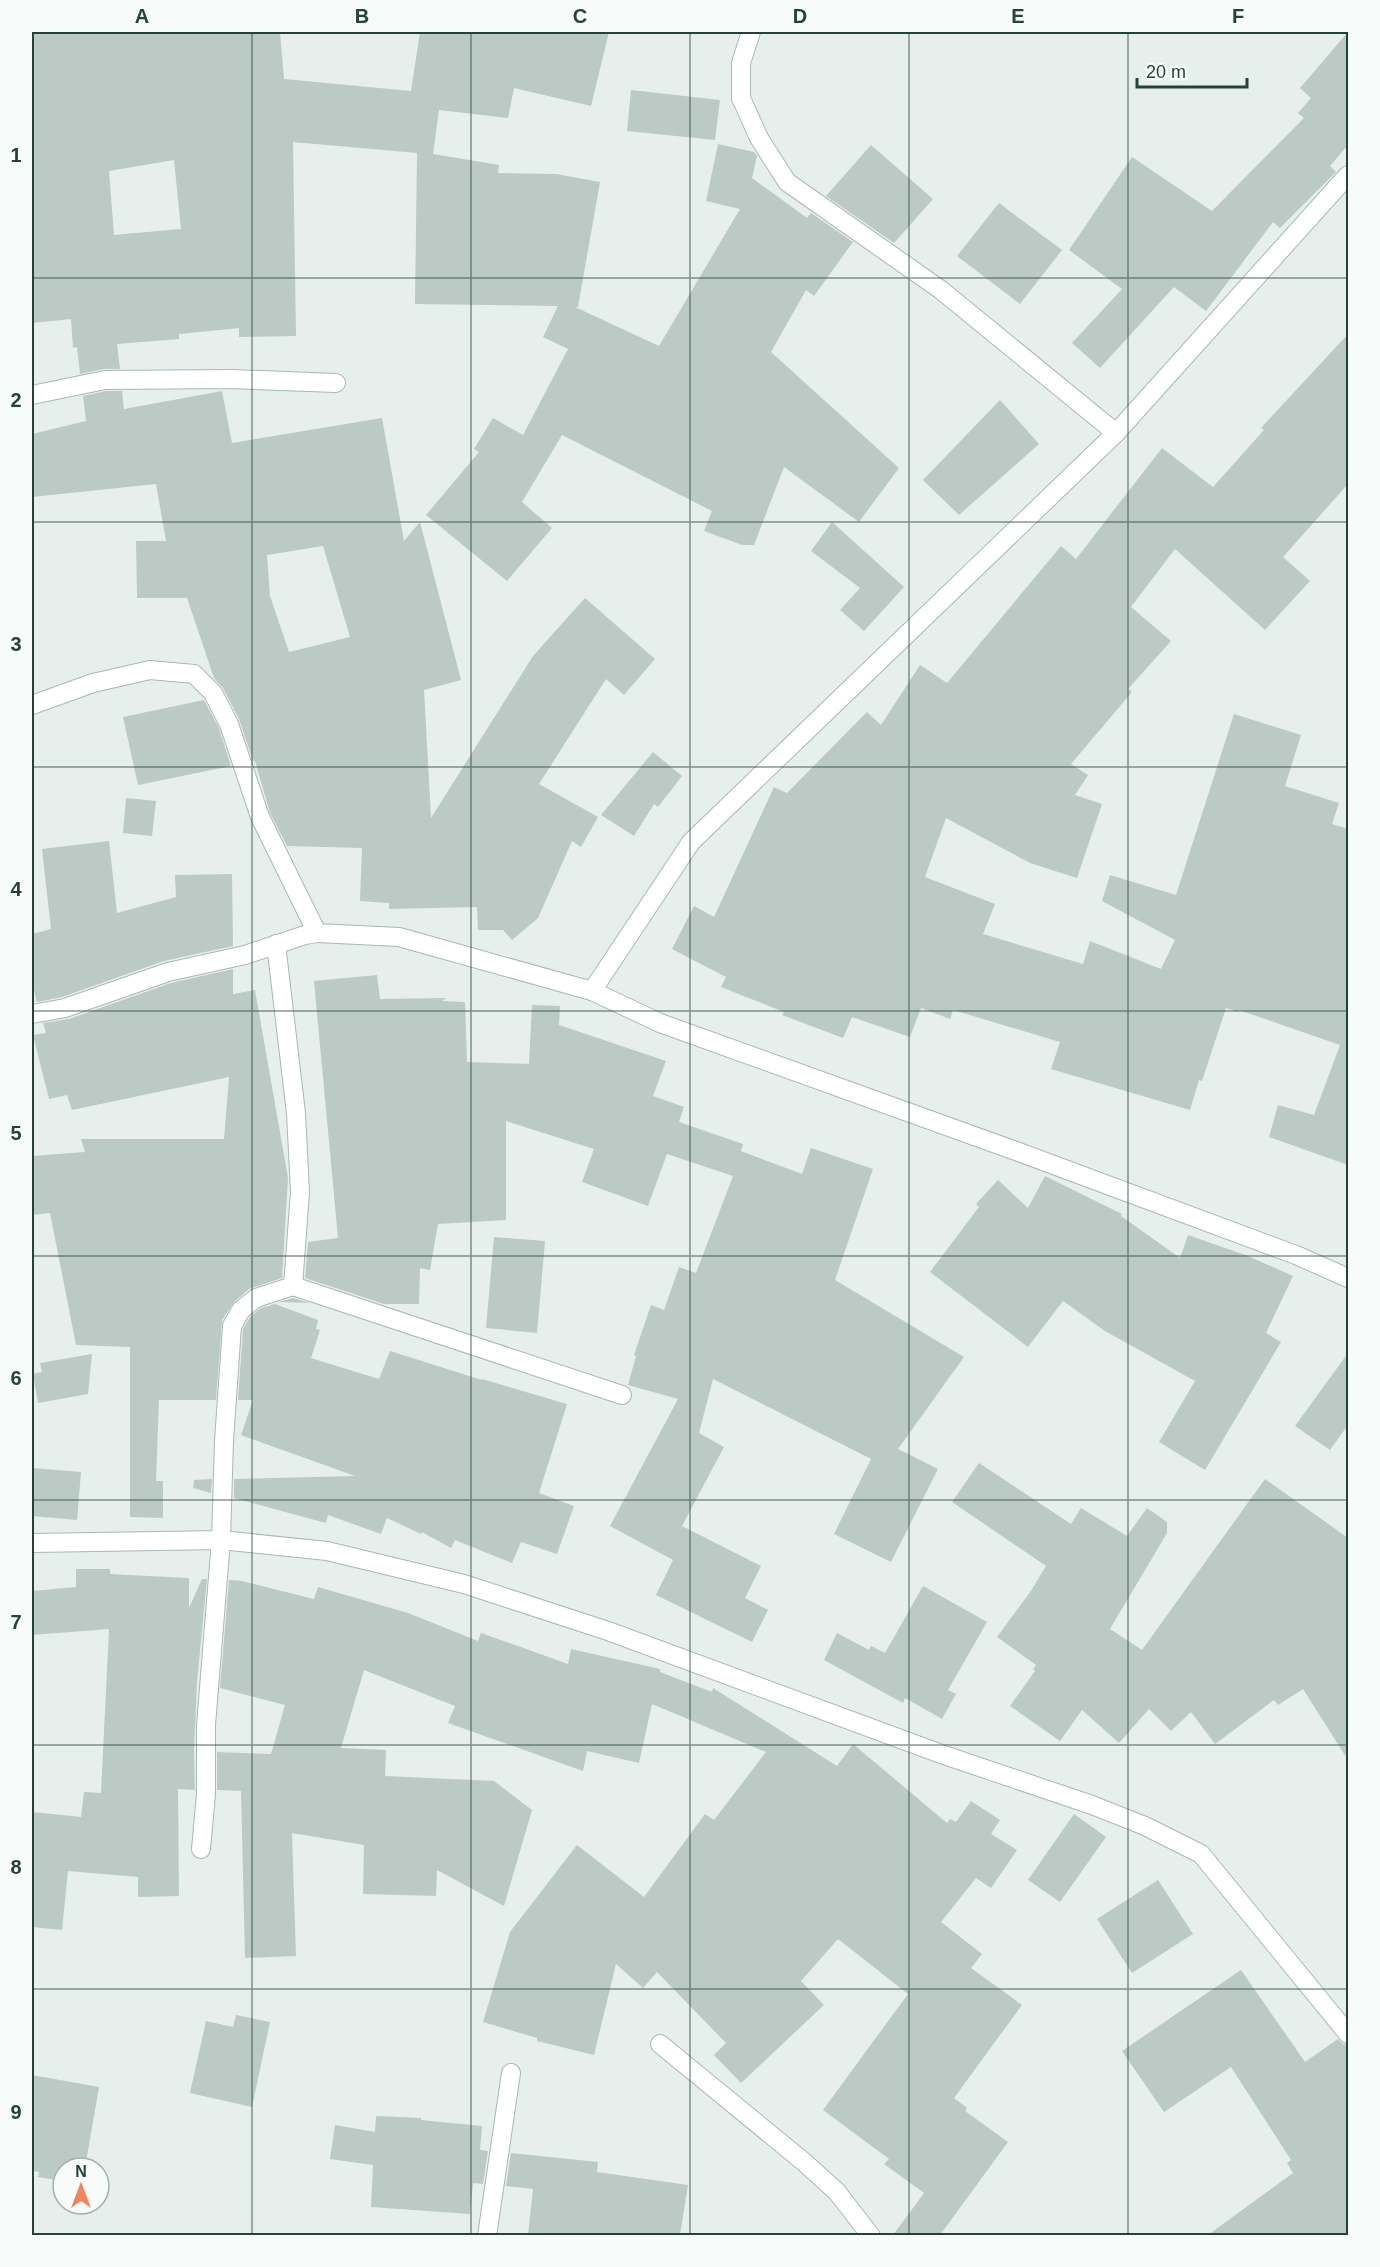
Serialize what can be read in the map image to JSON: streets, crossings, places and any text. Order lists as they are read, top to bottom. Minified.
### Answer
{"scale_bar":"20 m","north":"top","grid":{"columns":["A","B","C","D","E","F"],"rows":["1","2","3","4","5","6","7","8","9"]}}
